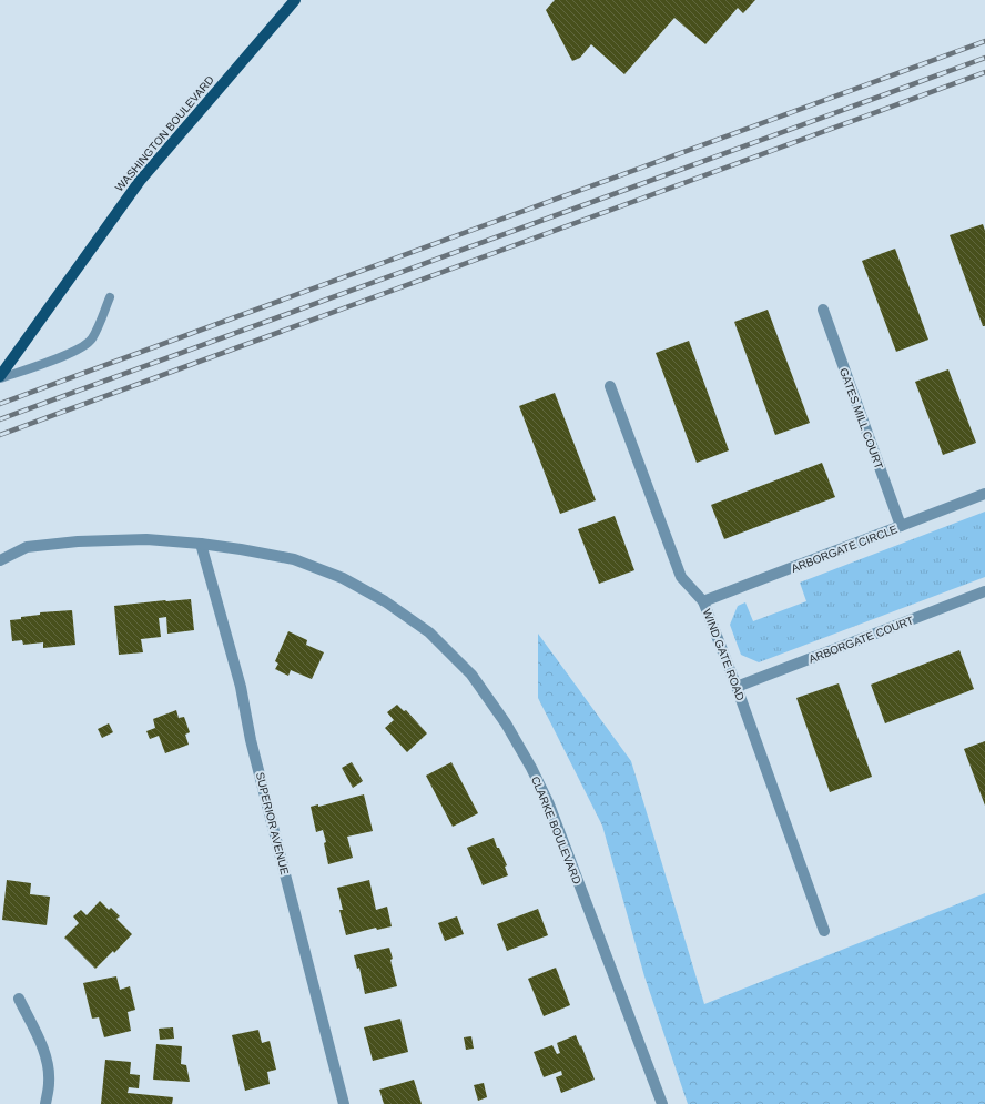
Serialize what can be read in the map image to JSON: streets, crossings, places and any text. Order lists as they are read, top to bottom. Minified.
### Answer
{"streets":{"main road":["WASHINGTON BOULEVARD"],"street":["GATES MILL COURT","ARBORGATE CIRCLE","ARBORGATE COURT","WIND GATE ROAD","SUPERIOR AVENUE","CLARKE BOULEVARD"]},"crossings":[["GATES MILL COURT","ARBORGATE CIRCLE"],["ARBORGATE CIRCLE","WIND GATE ROAD"],["ARBORGATE COURT","WIND GATE ROAD"],["SUPERIOR AVENUE","CLARKE BOULEVARD"]]}
